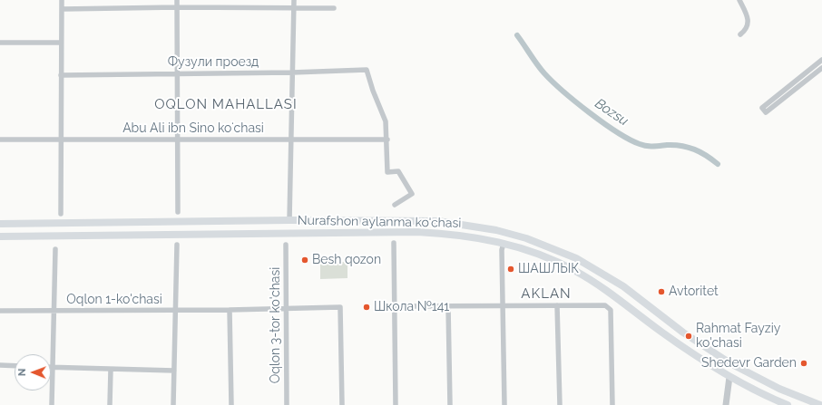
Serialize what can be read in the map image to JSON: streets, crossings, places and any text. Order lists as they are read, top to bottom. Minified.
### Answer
{"streets":{"main road":["Nurafshon aylanma ko'chasi"],"street":["Фузули проезд","Abu Ali ibn Sino koʻchasi","Oqlon 1-ko'chasi","Oqlon 3-tor ko'chasi"]},"crossings":[["Фузули проезд","Abu Ali ibn Sino koʻchasi"],["Oqlon 1-ko'chasi","Oqlon 3-tor ko'chasi"]],"districts":["OQLON MAHALLASI","AKLAN"],"water":["Bozsu"],"places":["Besh qozon","ШАШЛЫК","Avtoritet","Школа №141","Rahmat Fayziy ko'chasi","Shedevr Garden"],"north":"left"}
